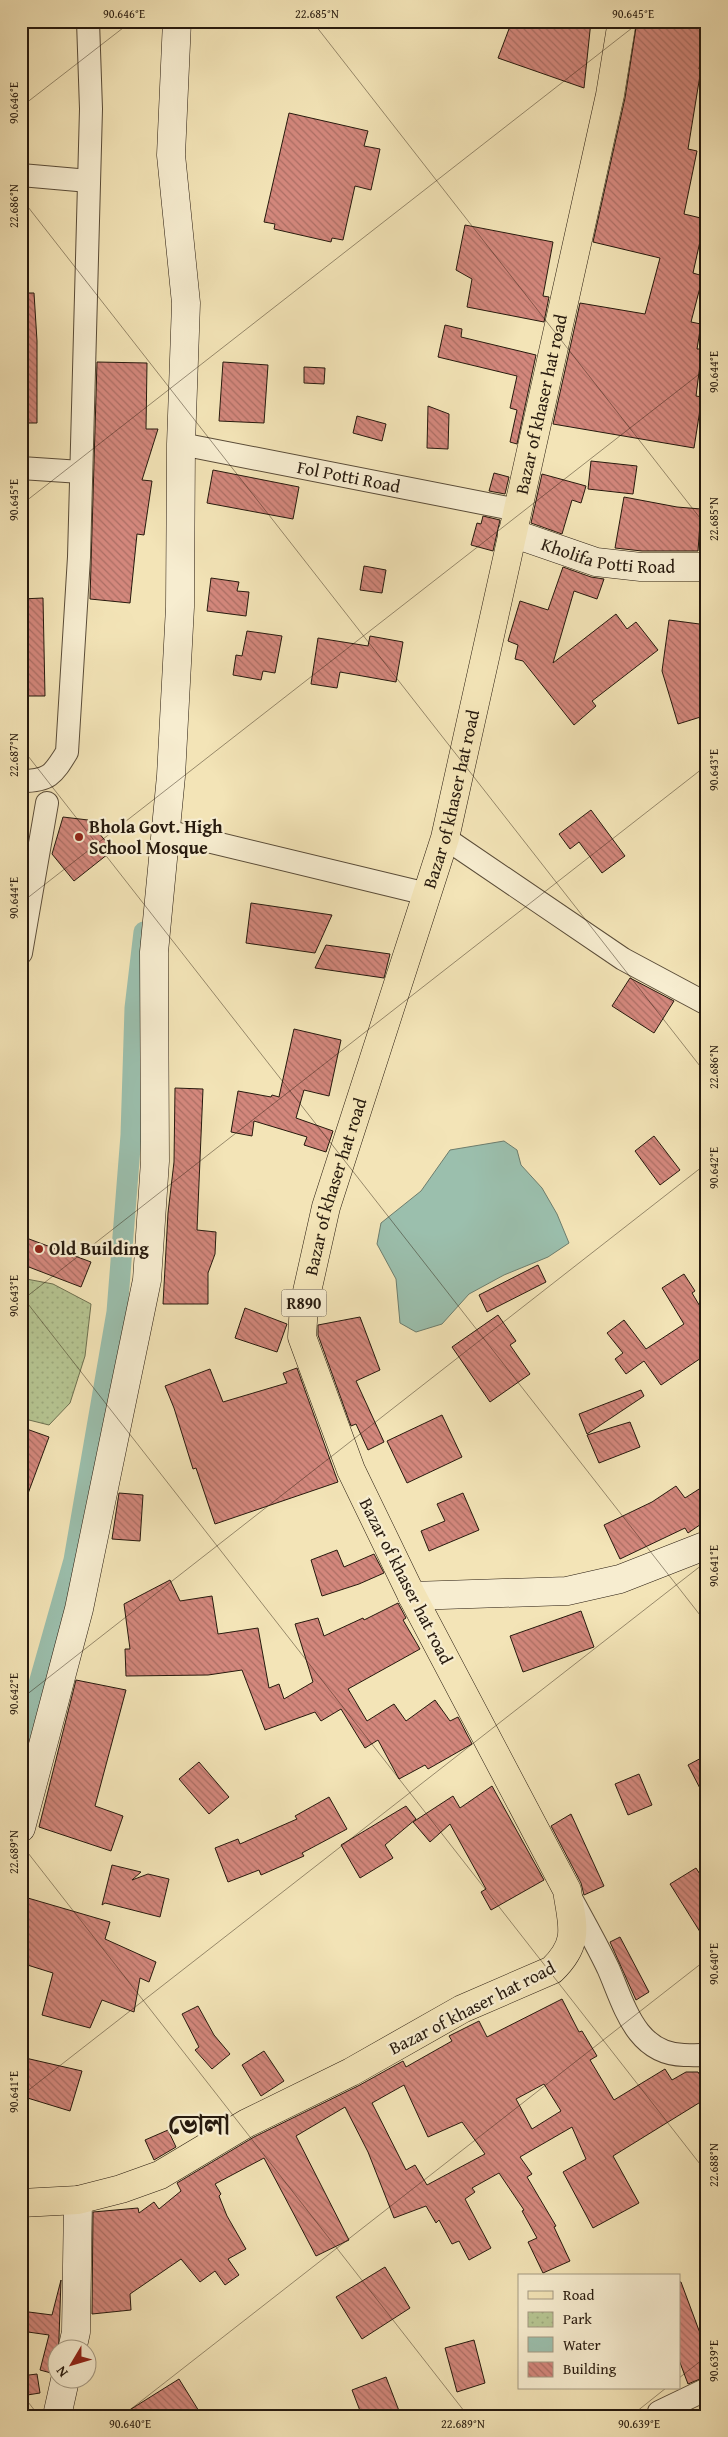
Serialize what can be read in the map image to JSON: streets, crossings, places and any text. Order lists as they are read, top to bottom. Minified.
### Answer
{"streets":{"main road":["Bazar of khaser hat road","R890"],"street":["Fol Potti Road","Kholifa Potti Road"]},"crossings":[["Bazar of khaser hat road","Fol Potti Road"],["Bazar of khaser hat road","Kholifa Potti Road"],["Fol Potti Road","Kholifa Potti Road"]],"districts":["ভোলা"],"places":["Bhola Govt. High School Mosque","Old Building"],"legend":["Road","Park","Water","Building"],"north":"bottom left","coordinates":["90.646°E","22.685°N","90.645°E","22.686°N","90.644°E","22.687°N","90.643°E","90.642°E","90.641°E","22.689°N","90.640°E","22.688°N","90.639°E"]}
